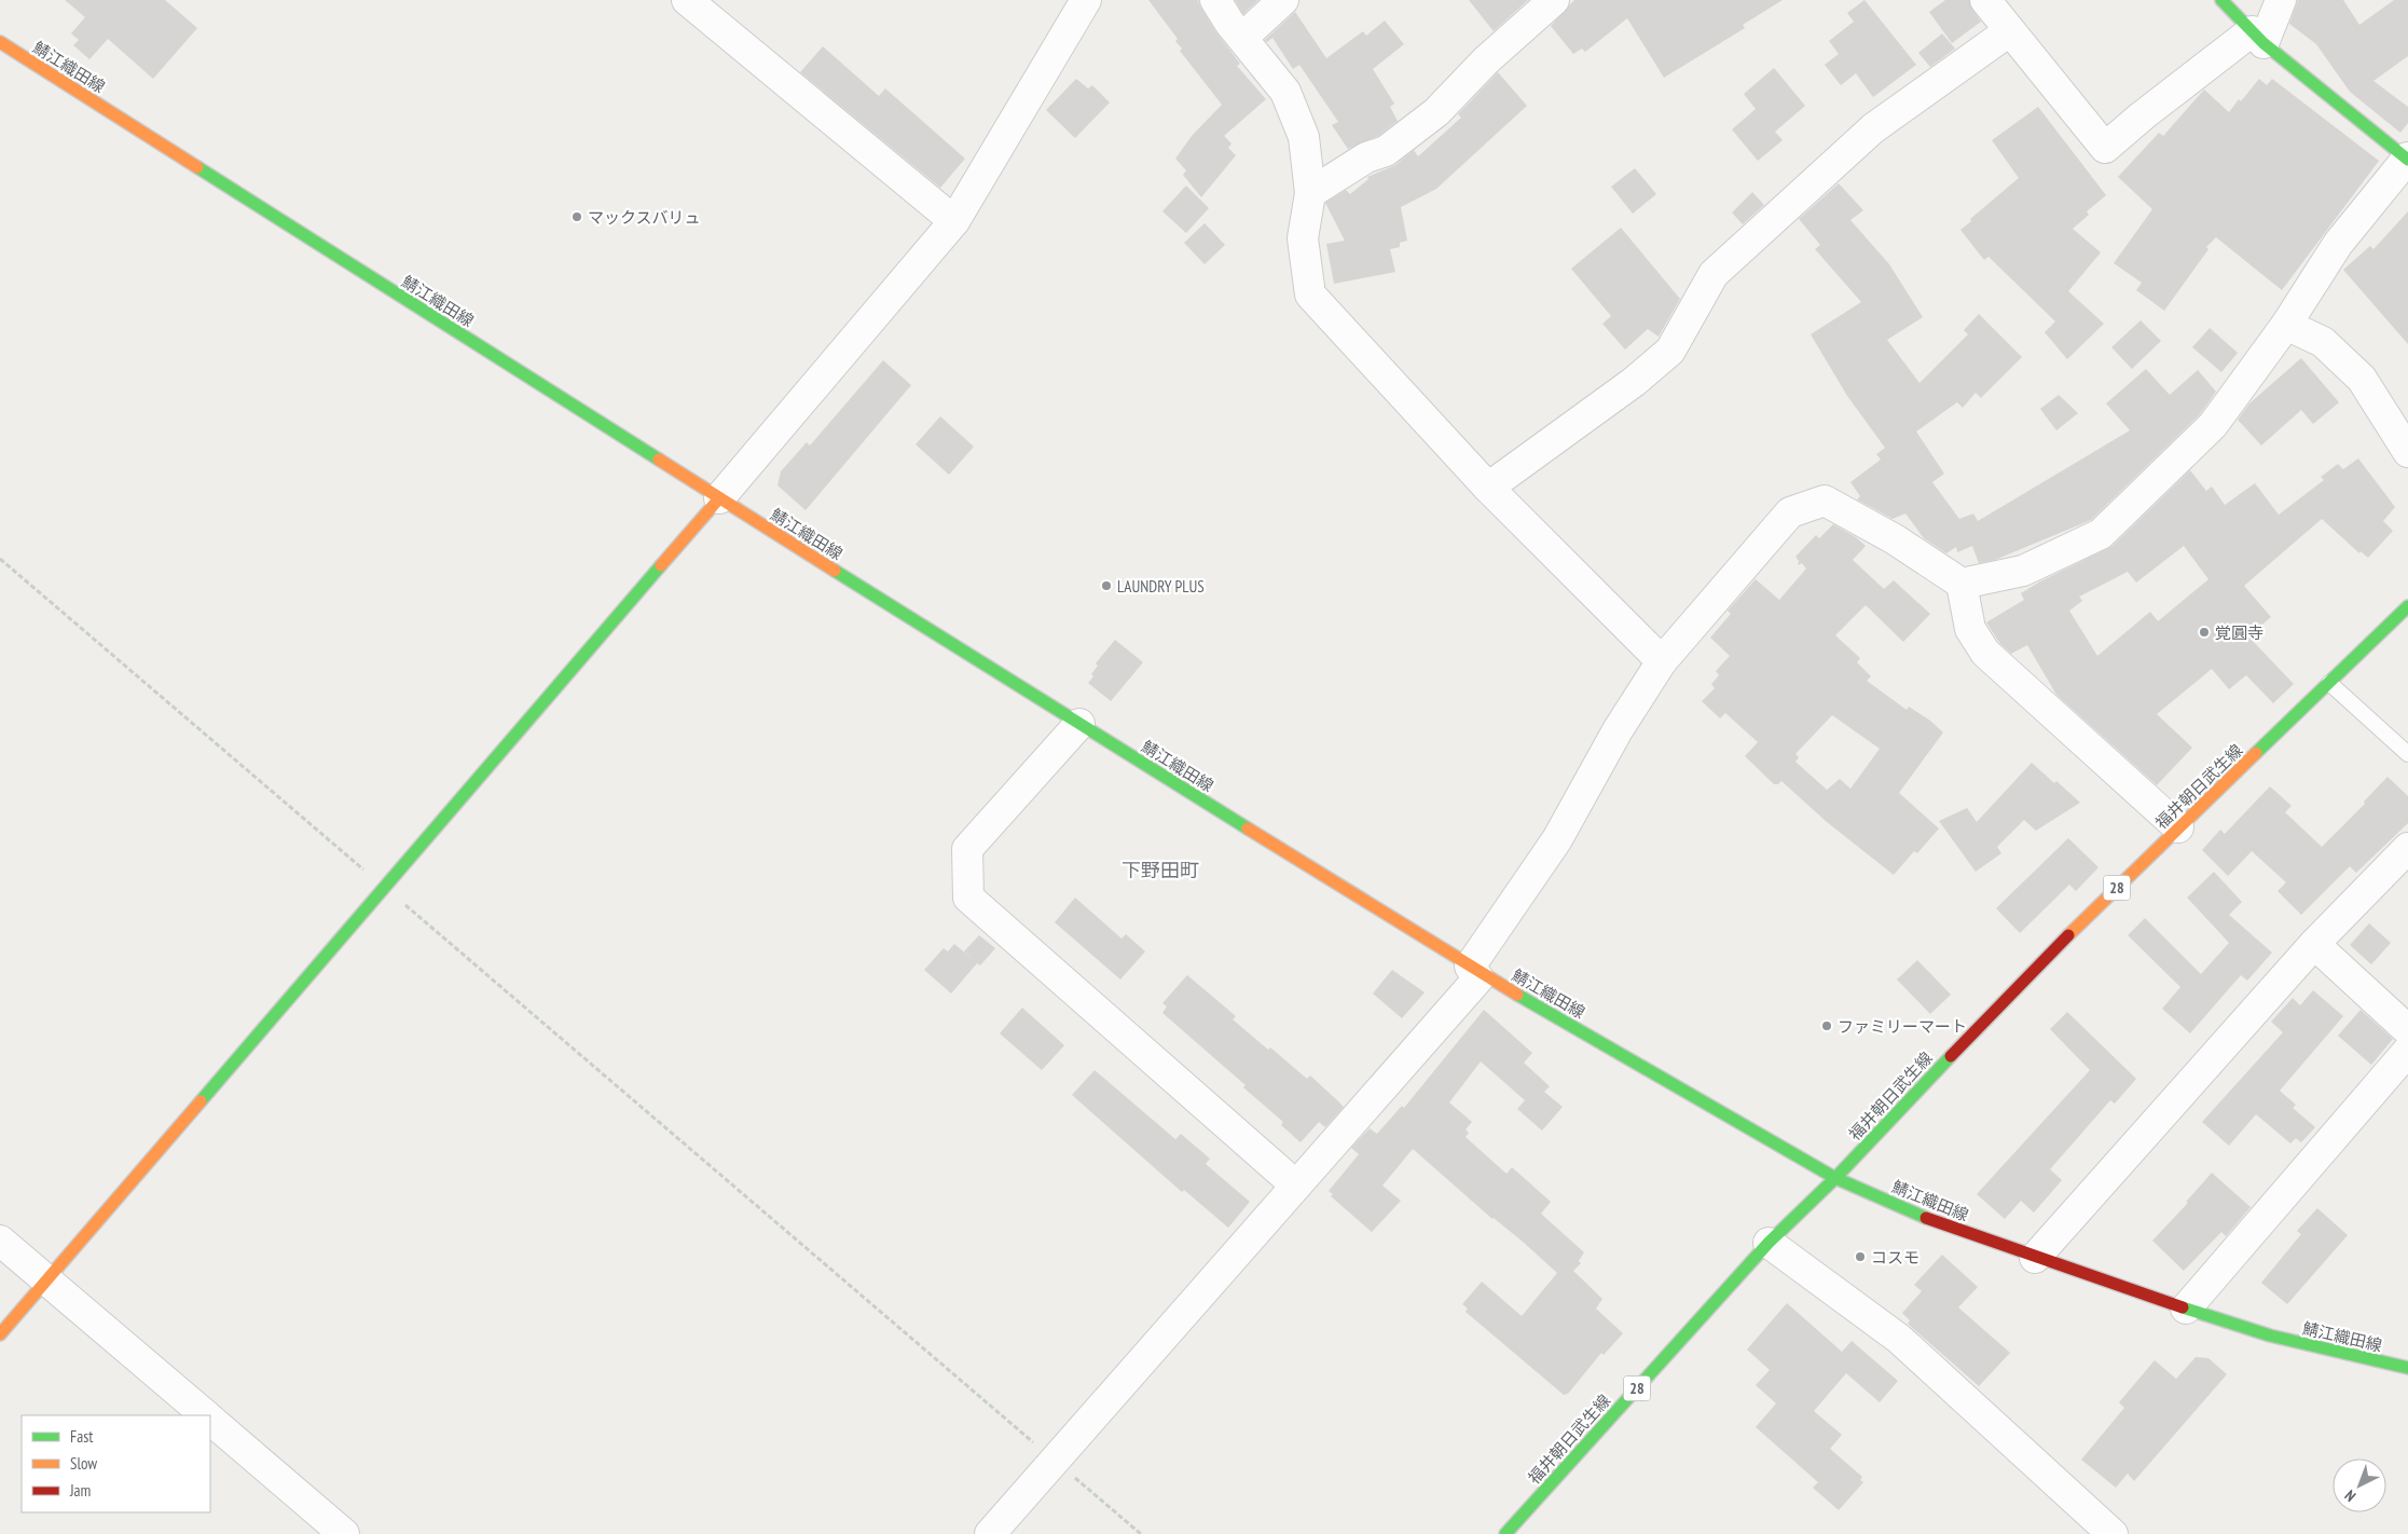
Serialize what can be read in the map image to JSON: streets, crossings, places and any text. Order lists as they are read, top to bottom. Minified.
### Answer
{"streets":{"main road":["鯖江織田線","福井朝日武生線","28"]},"crossings":[["鯖江織田線","福井朝日武生線"]],"districts":["下野田町"],"places":["マックスバリュ","LAUNDRY PLUS","覚圓寺","ファミリーマート","コスモ"],"legend":["Fast","Slow","Jam"],"north":"bottom left"}
